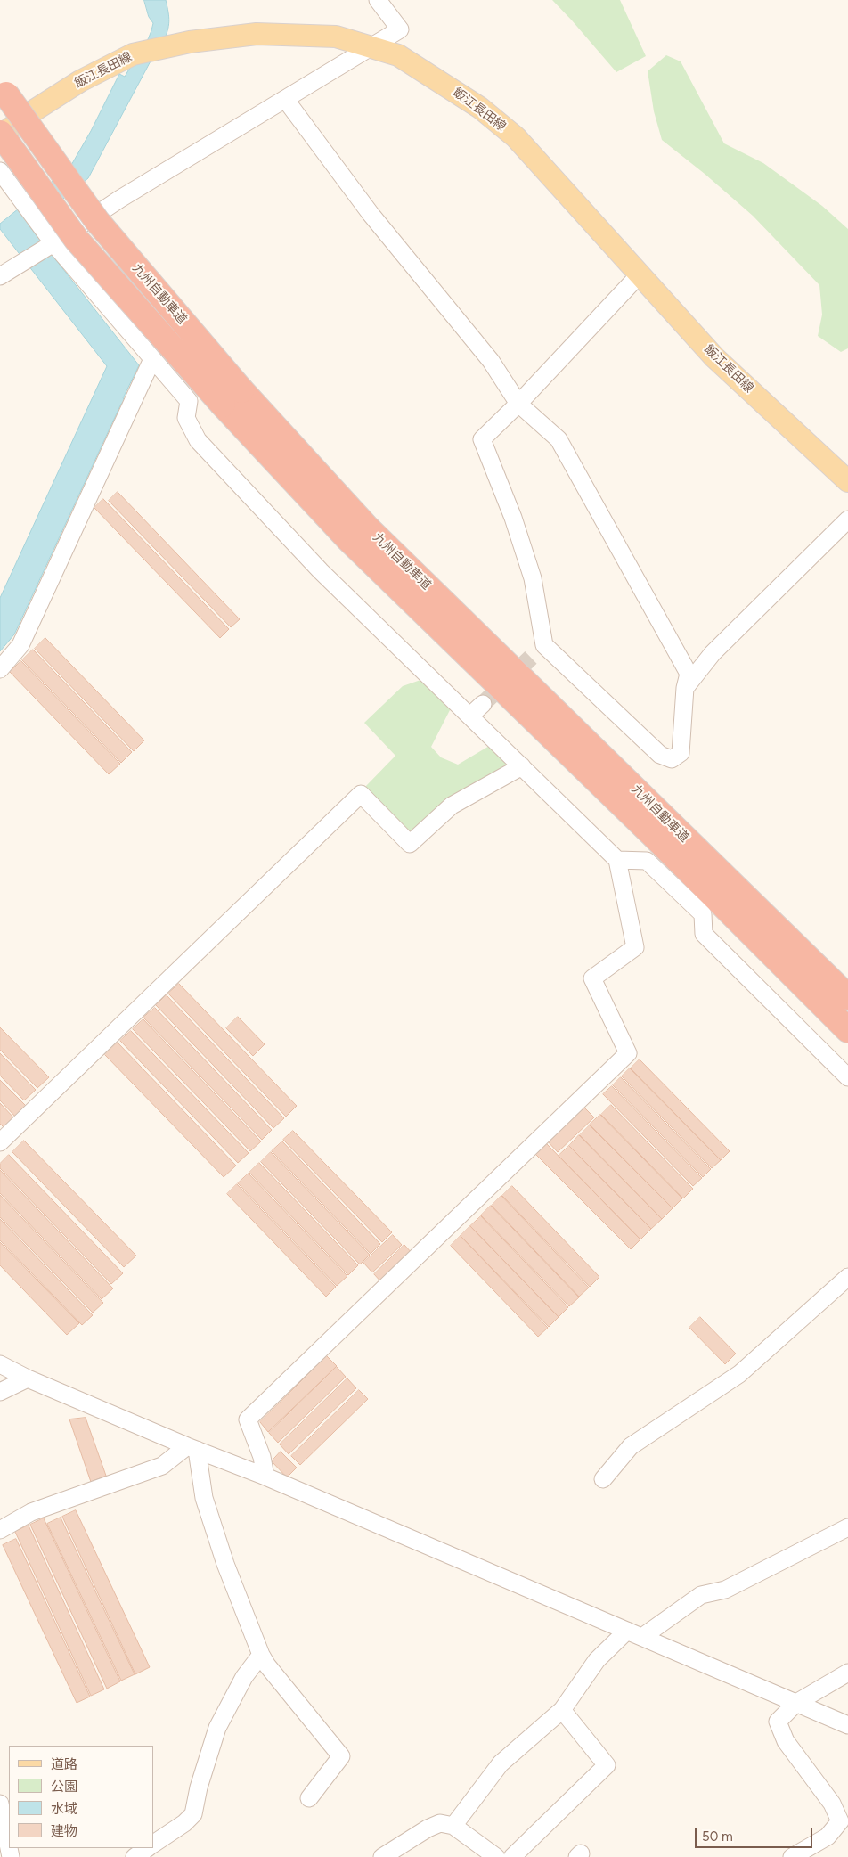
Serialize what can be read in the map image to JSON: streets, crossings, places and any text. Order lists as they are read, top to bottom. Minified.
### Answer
{"streets":{"highway":["九州自動車道"],"main road":["飯江長田線"]},"legend":["道路","公園","水域","建物"],"scale_bar":"50 m"}
